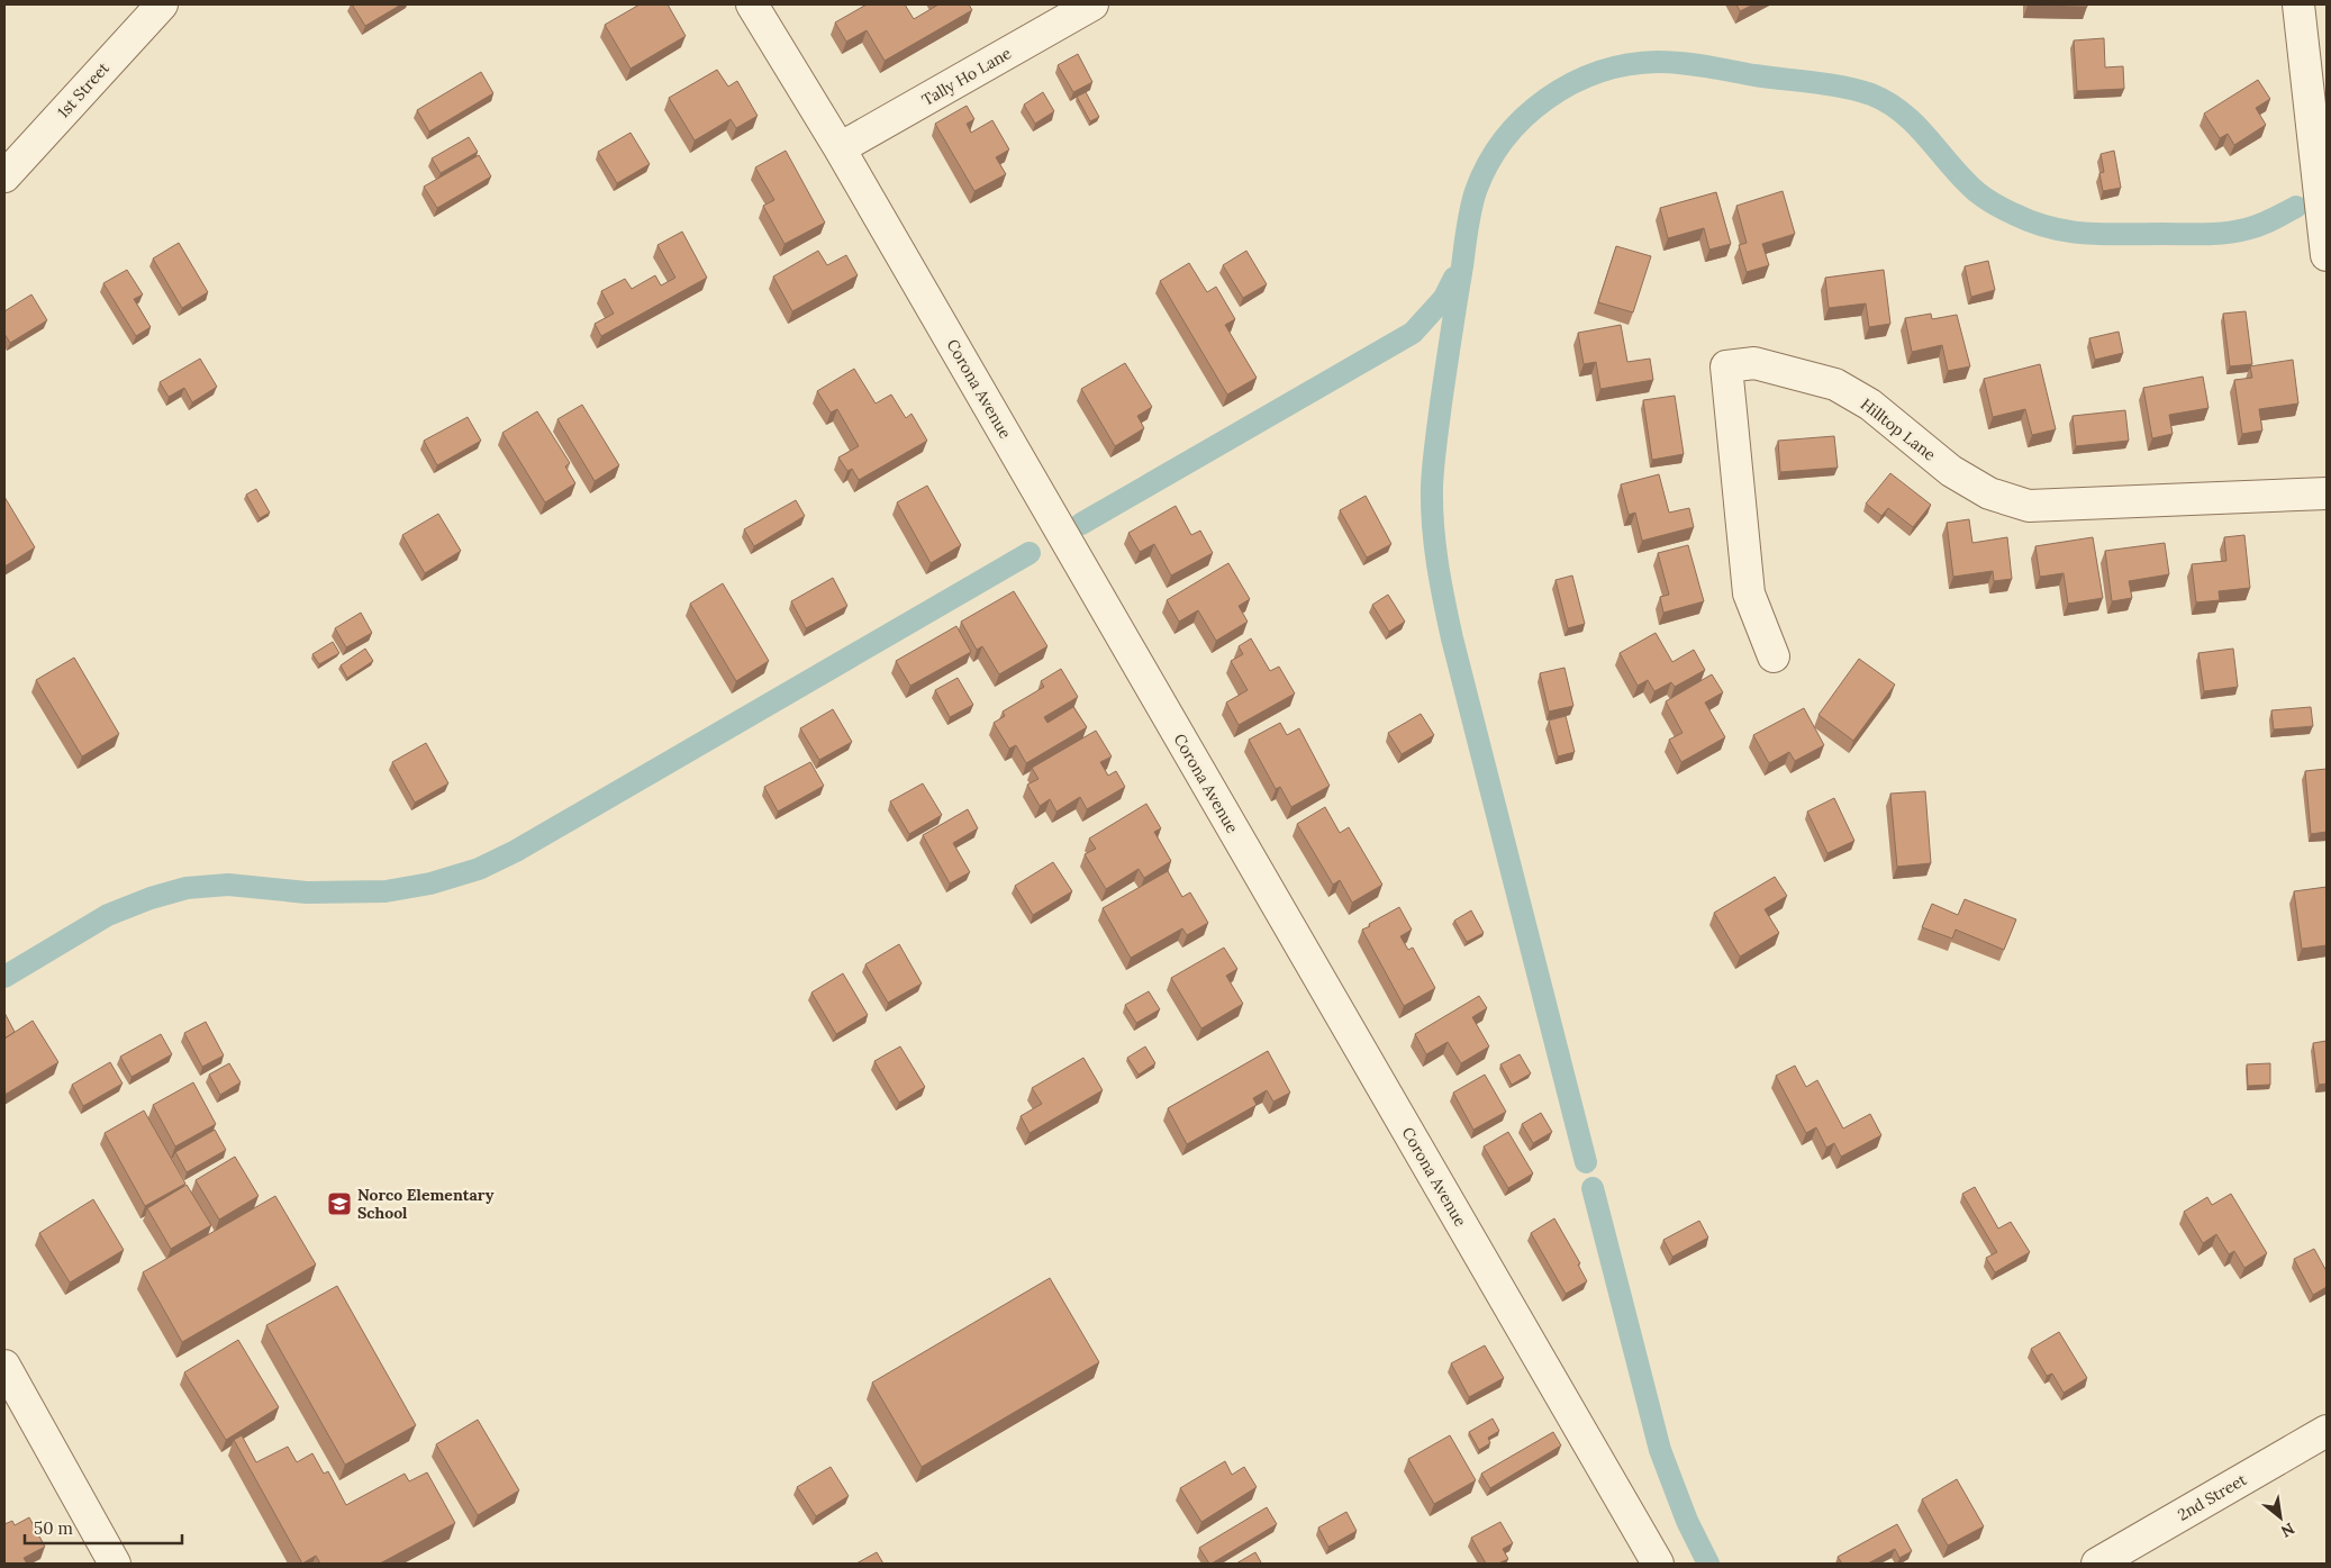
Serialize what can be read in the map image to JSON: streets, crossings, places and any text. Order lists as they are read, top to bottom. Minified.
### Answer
{"streets":{"street":["Tally Ho Lane","1st Street","Corona Avenue","Hilltop Lane","2nd Street"]},"crossings":[["Tally Ho Lane","Corona Avenue"]],"places":{"school or university":["Norco Elementary School"]},"scale_bar":"50 m","north":"bottom right"}
